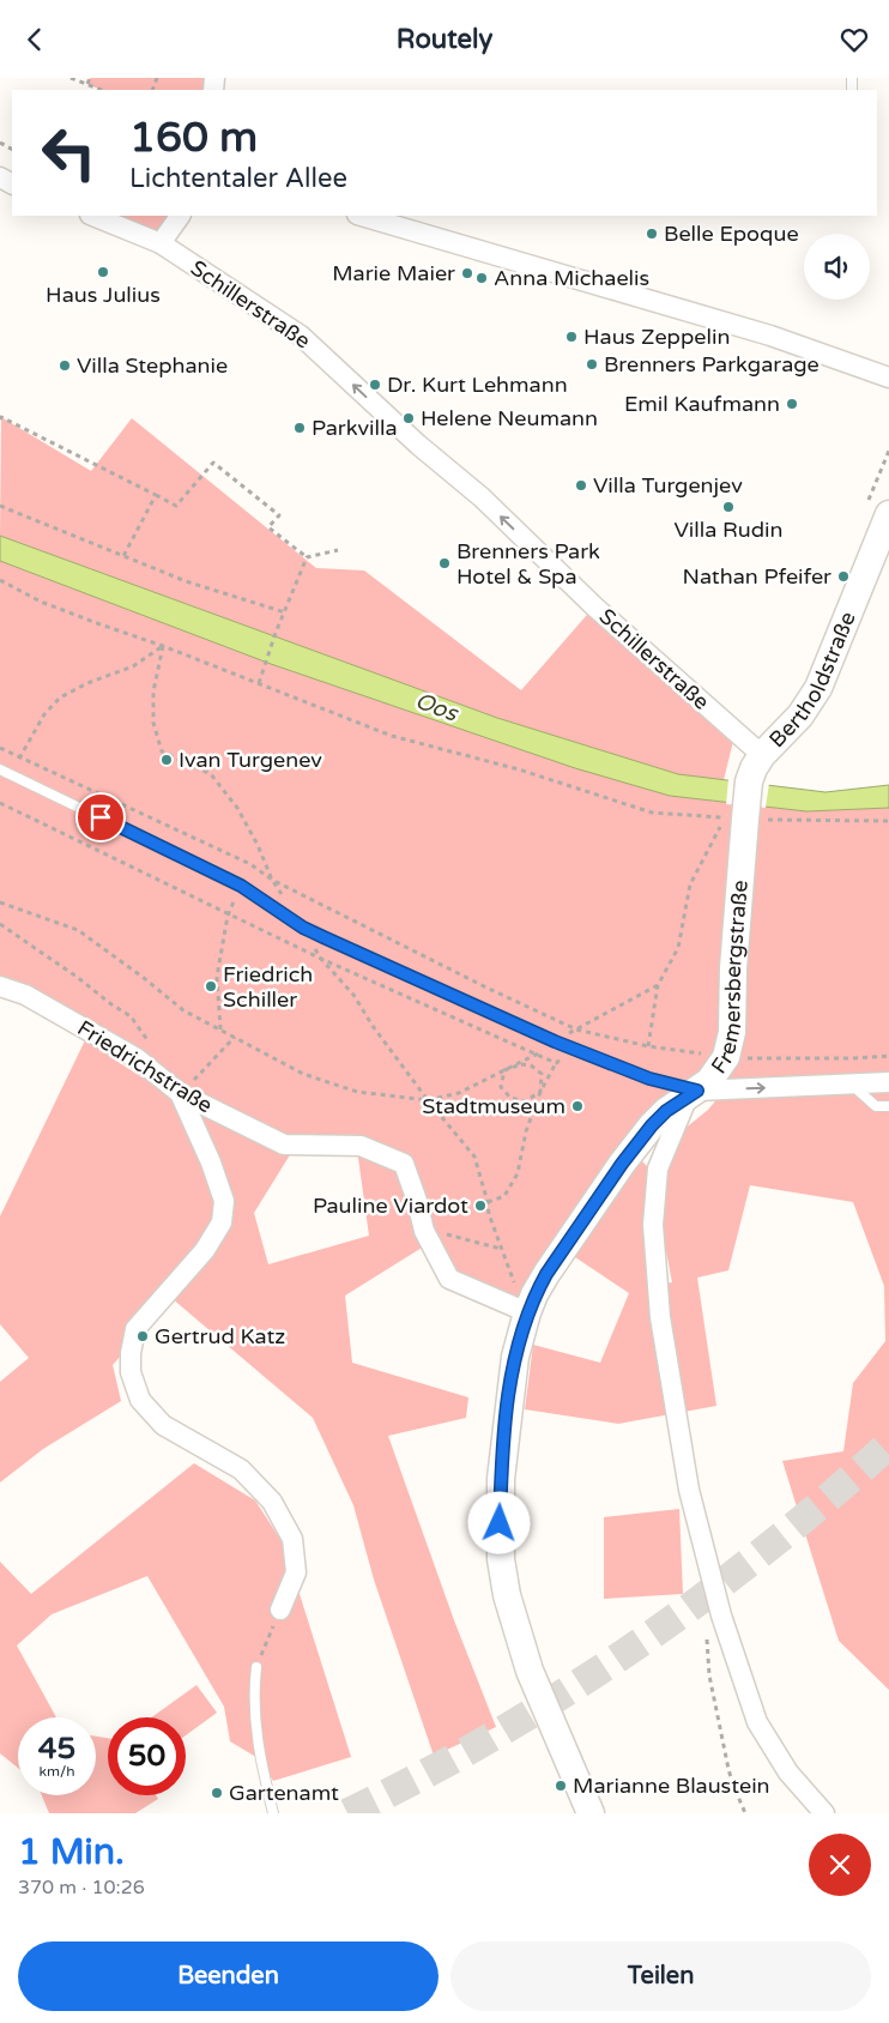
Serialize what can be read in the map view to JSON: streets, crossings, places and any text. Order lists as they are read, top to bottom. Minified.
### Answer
{"streets":{"main road":["Bertholdstraße","Fremersbergstraße"],"street":["Schillerstraße","Friedrichstraße"]},"crossings":[["Schillerstraße","Bertholdstraße"],["Bertholdstraße","Fremersbergstraße"],["Fremersbergstraße","Friedrichstraße"]],"one_way":["Schillerstraße"],"water":["Oos"],"places":["Belle Epoque","Haus Julius","Marie Maier","Anna Michaelis","Haus Zeppelin","Brenners Parkgarage","Villa Stephanie","Dr. Kurt Lehmann","Emil Kaufmann","Helene Neumann","Parkvilla","Villa Turgenjev","Villa Rudin","Brenners Park Hotel & Spa","Nathan Pfeifer","Ivan Turgenev","Friedrich Schiller","Stadtmuseum","Pauline Viardot","Gertrud Katz","Marianne Blaustein","Gartenamt"],"page":{"header":"Routely","turn":["160 m","Lichtentaler Allee"],"speed":"45 km/h","limit":"50","heading":["1 Min.","370 m · 10:26"],"buttons":["Beenden","Teilen"]}}
